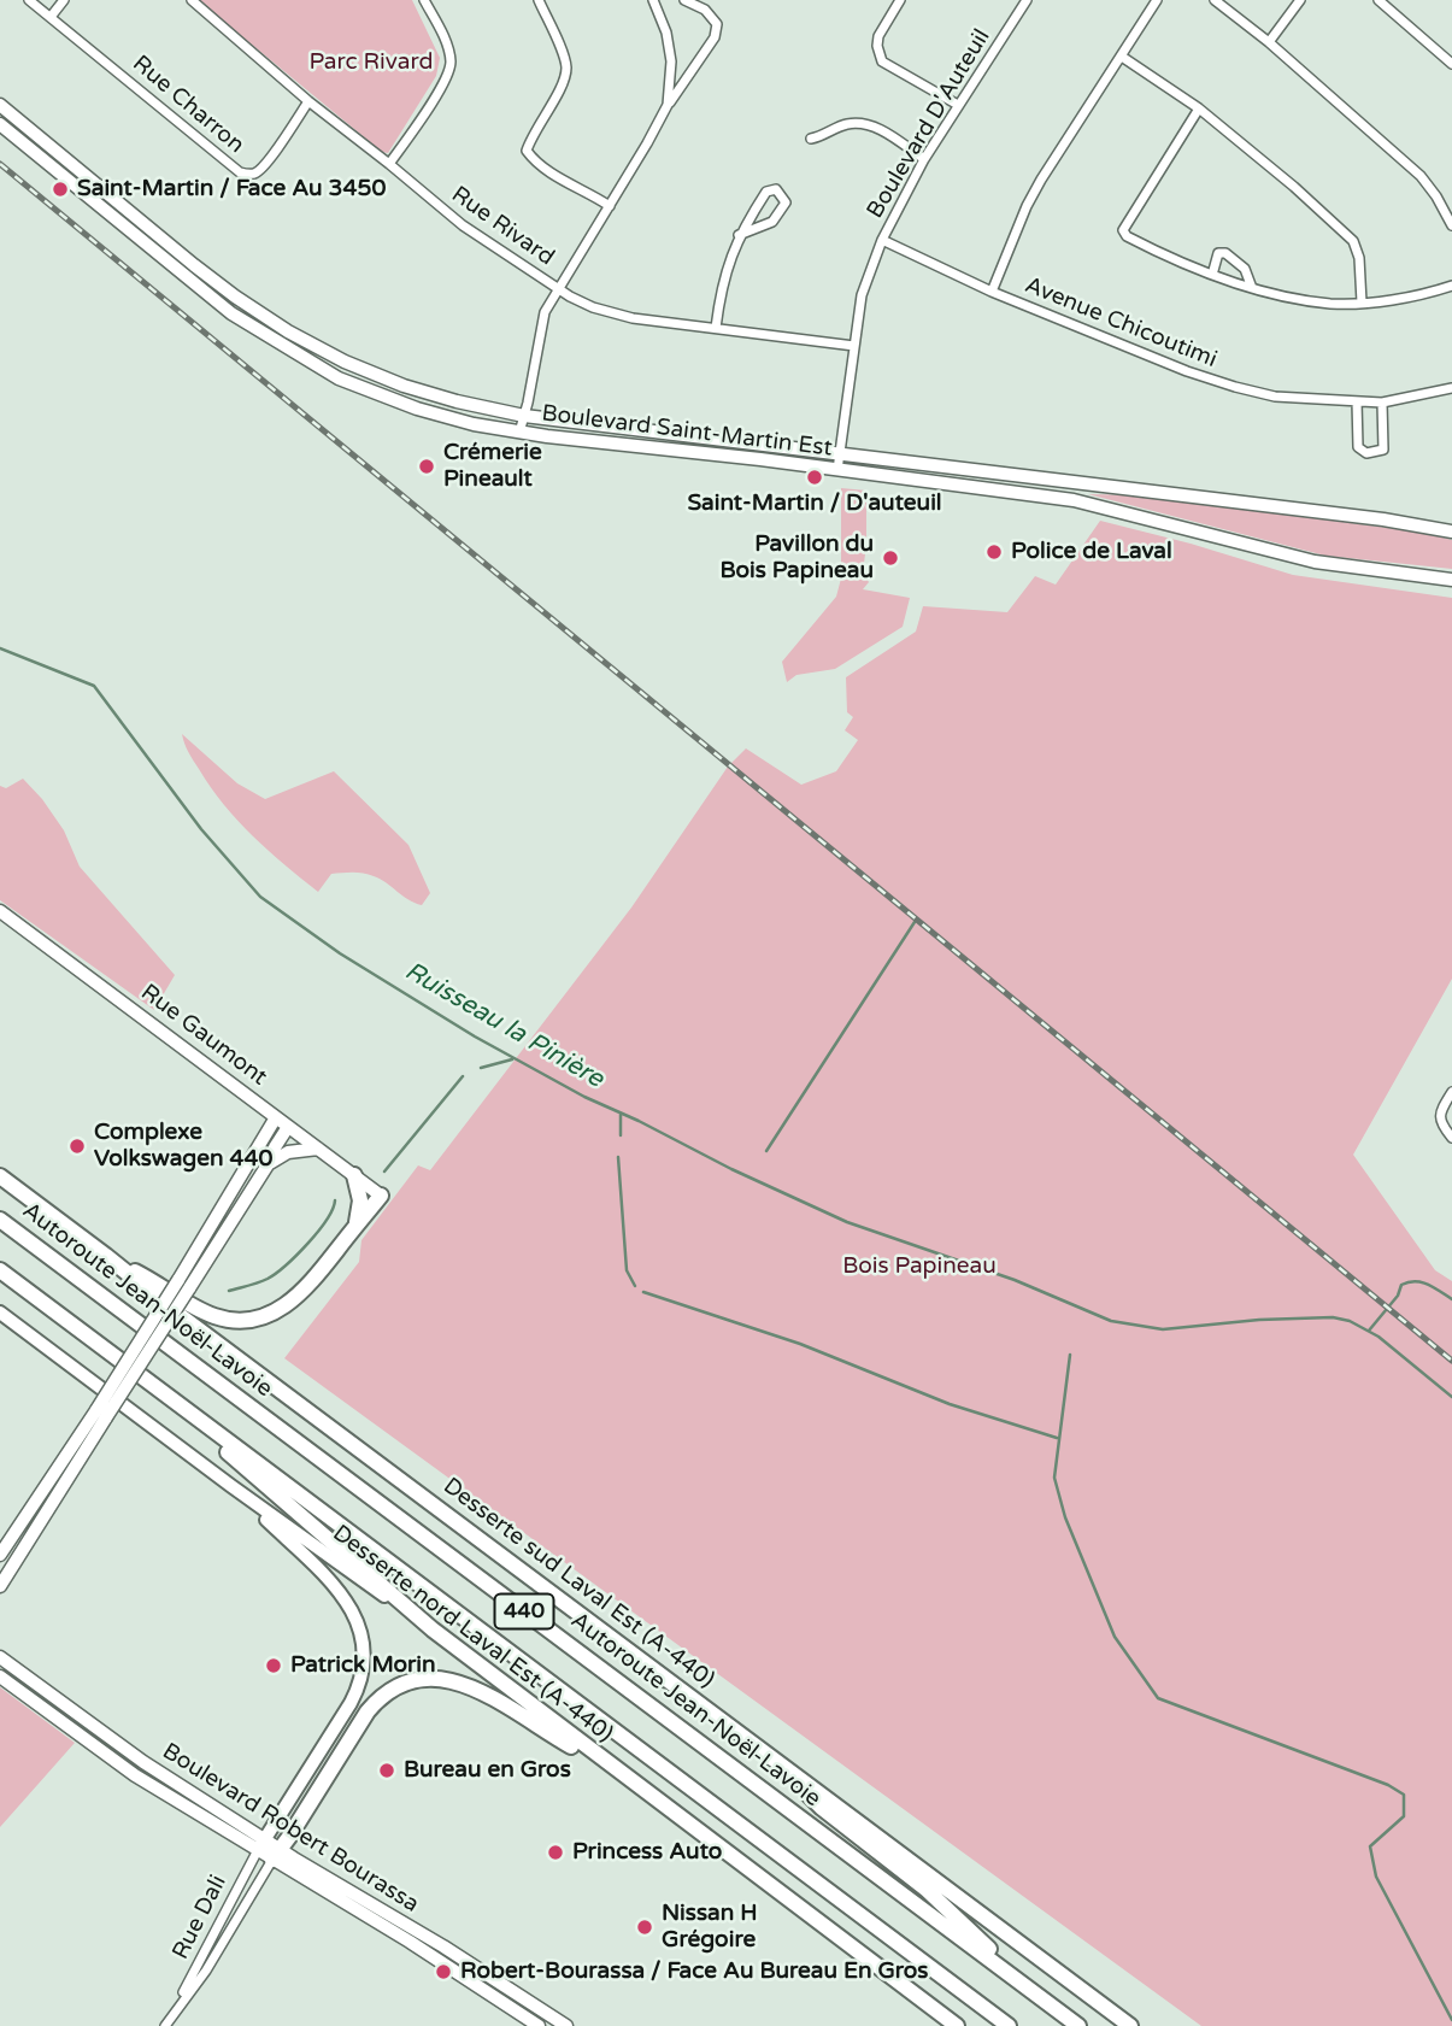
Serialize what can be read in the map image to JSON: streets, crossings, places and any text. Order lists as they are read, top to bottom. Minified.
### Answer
{"streets":{"highway":["Autoroute Jean-Noël-Lavoie","Desserte sud Laval Est (A-440)","440","Desserte nord Laval Est (A-440)"],"main road":["Boulevard Saint-Martin Est","Rue Gaumont","Boulevard Robert Bourassa"],"street":["Rue Charron","Boulevard D'Auteuil","Rue Rivard","Avenue Chicoutimi","Rue Dali"]},"crossings":[["Rue Charron","Rue Rivard"],["Boulevard D'Auteuil","Rue Rivard"],["Boulevard D'Auteuil","Avenue Chicoutimi"],["Boulevard D'Auteuil","Boulevard Saint-Martin Est"],["Boulevard Robert Bourassa","Rue Dali"]],"water":["Ruisseau la Pinière"],"parks":["Parc Rivard","Bois Papineau"],"places":["Saint-Martin / Face Au 3450","Crémerie Pineault","Saint-Martin / D'auteuil","Police de Laval","Pavillon du Bois Papineau","Complexe Volkswagen 440","Patrick Morin","Bureau en Gros","Princess Auto","Nissan H Grégoire","Robert-Bourassa / Face Au Bureau En Gros"]}
